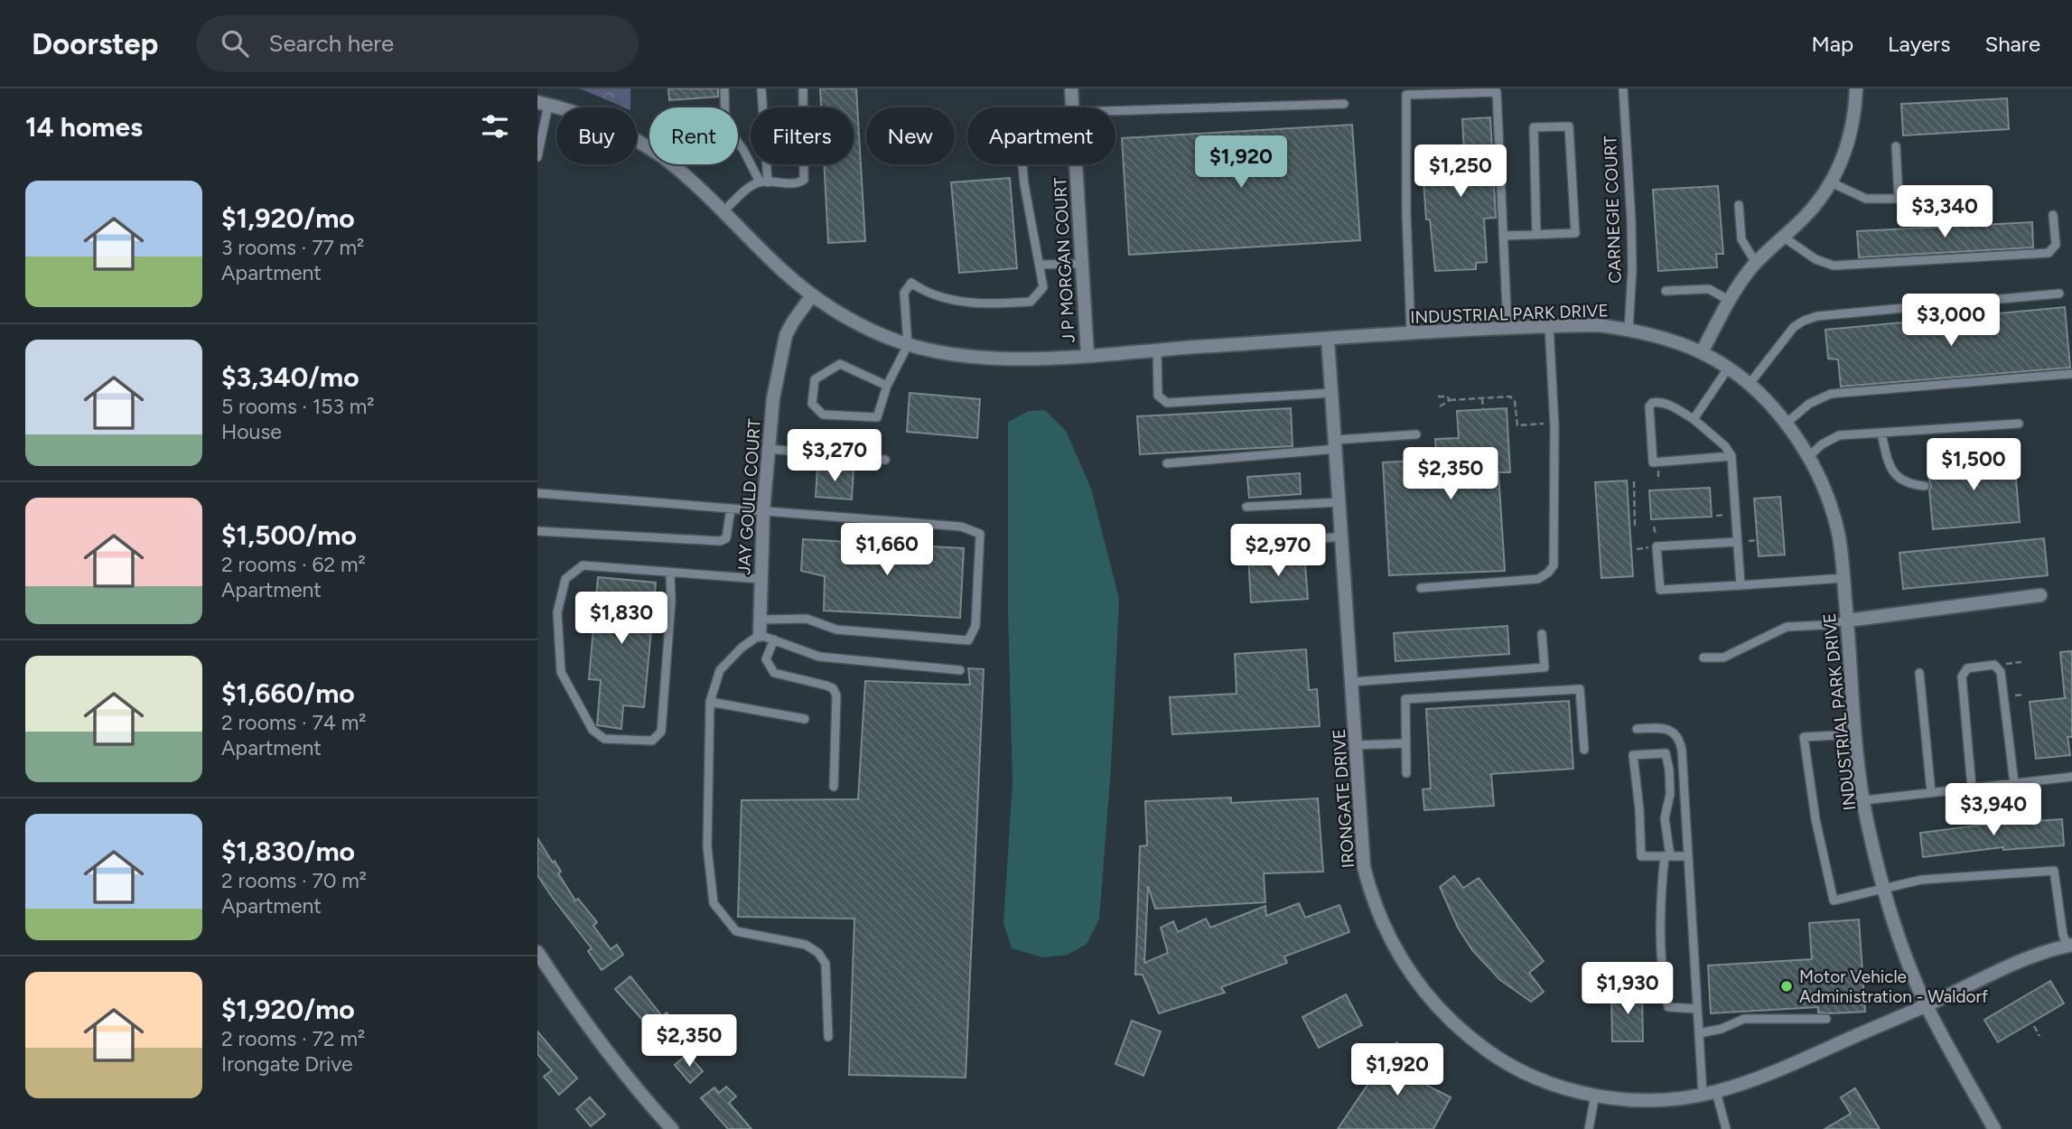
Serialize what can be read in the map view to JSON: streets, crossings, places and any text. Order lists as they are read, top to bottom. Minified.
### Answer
{"streets":{"street":["J P MORGAN COURT","INDUSTRIAL PARK DRIVE","JAY GOULD COURT","IRONGATE DRIVE"],"lane":["CARNEGIE COURT"]},"crossings":[["CARNEGIE COURT","INDUSTRIAL PARK DRIVE"],["J P MORGAN COURT","INDUSTRIAL PARK DRIVE"],["INDUSTRIAL PARK DRIVE","JAY GOULD COURT"],["INDUSTRIAL PARK DRIVE","IRONGATE DRIVE"]],"places":["Motor Vehicle Administration - Waldorf"],"page":{"header":"Doorstep","search":"Search here","nav":["Map","Layers","Share"],"heading":"14 homes","chip":["Buy","Rent","Filters","New","Apartment"],"price":["$1,920","$1,250","$3,340","$3,000","$3,270","$1,500","$2,350","$1,660","$2,970","$1,830","$3,940","$1,930","$2,350","$1,920"],"list":[{"name":"$1,920/mo","note":"3 rooms · 77 m² · Apartment"},{"name":"$3,340/mo","note":"5 rooms · 153 m² · House"},{"name":"$1,500/mo","note":"2 rooms · 62 m² · Apartment"},{"name":"$1,660/mo","note":"2 rooms · 74 m² · Apartment"},{"name":"$1,830/mo","note":"2 rooms · 70 m² · Apartment"},{"name":"$1,920/mo","note":"2 rooms · 72 m² · Irongate Drive"}]}}
